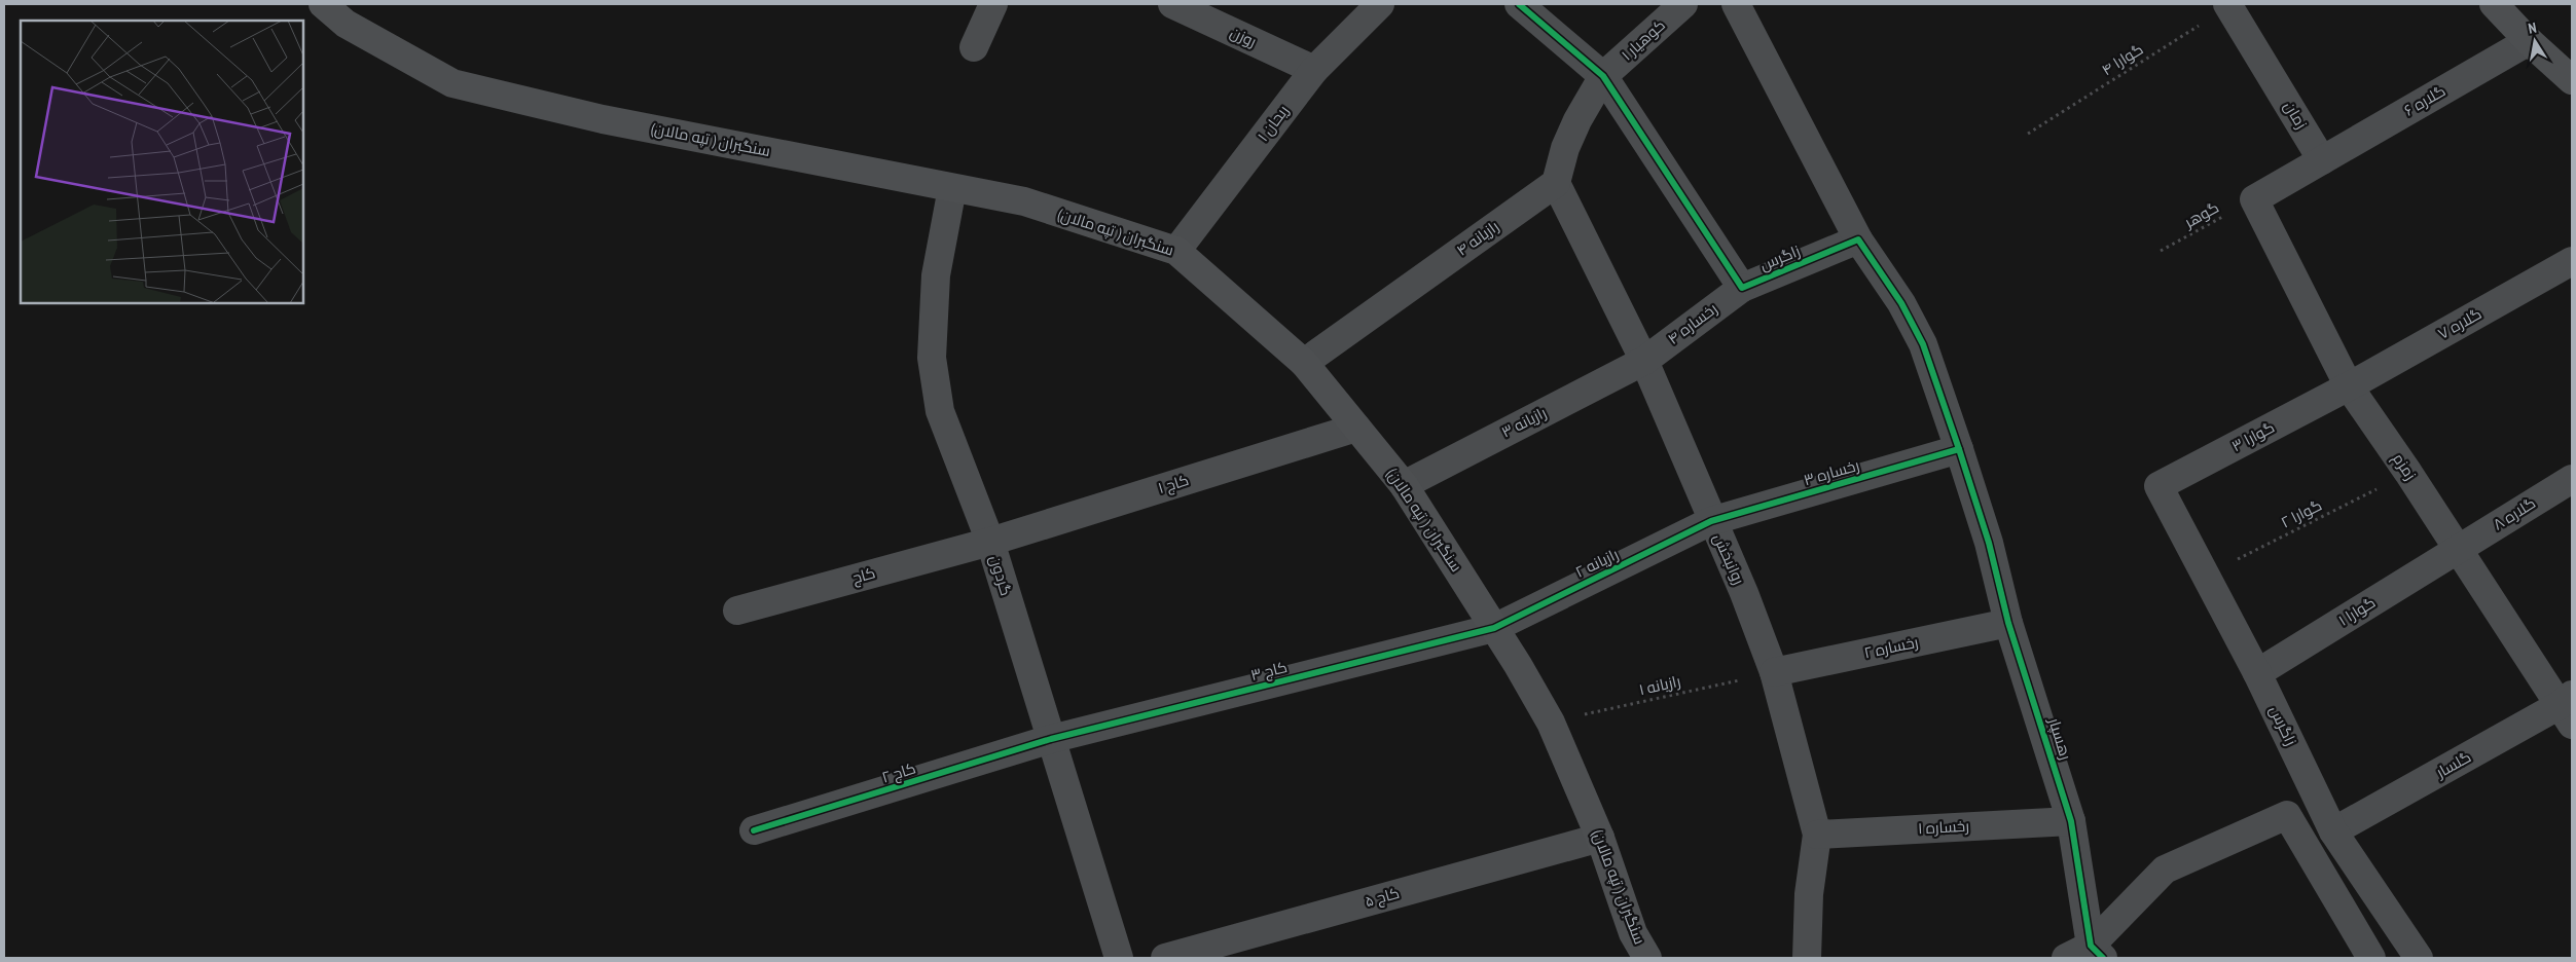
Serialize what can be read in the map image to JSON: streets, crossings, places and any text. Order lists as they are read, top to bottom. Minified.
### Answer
{"streets":{"main road":["سنگبران ( تپه مالان)"],"street":["روزن","کوهیار ۱","گلاره ۶","زمان","ریحان ۱","رازیانه ۴","زاگرس","رخساره ۴","گلاره ۷","رازیانه ۳","گوارا ۳","زمزم","رخساره ۳","کاج ۱","گلاره ۸","روانبخش","رازیانه ۲","کاج","گردون","گوارا ۱","رخساره ۲","کاج ۳","رهسپار","گلسار","کاج ۲","رخساره ۱","کاج ۵"],"path":["گوارا ۴","گوهر","گوارا ۲","رازیانه ۱"]},"crossings":[["روزن","ریحان ۱"],["گوارا ۴","زمان"],["گلاره ۶","زمان"],["ریحان ۱","سنگبران ( تپه مالان)"],["سنگبران ( تپه مالان)","رازیانه ۴"],["سنگبران ( تپه مالان)","رازیانه ۳"],["سنگبران ( تپه مالان)","کاج ۱"],["سنگبران ( تپه مالان)","رازیانه ۲"],["سنگبران ( تپه مالان)","گردون"],["سنگبران ( تپه مالان)","کاج ۳"],["سنگبران ( تپه مالان)","رازیانه ۱"],["سنگبران ( تپه مالان)","کاج ۵"],["گوهر","زمزم"],["رازیانه ۴","روانبخش"],["زاگرس","رخساره ۴"],["زاگرس","گوارا ۳"],["زاگرس","گوارا ۲"],["زاگرس","گوارا ۱"],["زاگرس","گلسار"],["رخساره ۴","رازیانه ۳"],["رخساره ۴","روانبخش"],["گلاره ۷","گوارا ۳"],["گلاره ۷","زمزم"],["رازیانه ۳","روانبخش"],["گوارا ۳","زمزم"],["زمزم","گوارا ۲"],["زمزم","گلاره ۸"],["زمزم","گوارا ۱"],["زمزم","گلسار"],["رخساره ۳","روانبخش"],["رخساره ۳","رازیانه ۲"],["رخساره ۳","رهسپار"],["کاج ۱","کاج"],["کاج ۱","گردون"],["گلاره ۸","گوارا ۱"],["روانبخش","رازیانه ۲"],["روانبخش","رخساره ۲"],["روانبخش","رازیانه ۱"],["روانبخش","رخساره ۱"],["رازیانه ۲","کاج ۳"],["کاج","گردون"],["گردون","کاج ۳"],["گردون","کاج ۲"],["رخساره ۲","رازیانه ۱"],["رخساره ۲","رهسپار"],["کاج ۳","کاج ۲"],["رهسپار","رخساره ۱"]],"north":"top"}
